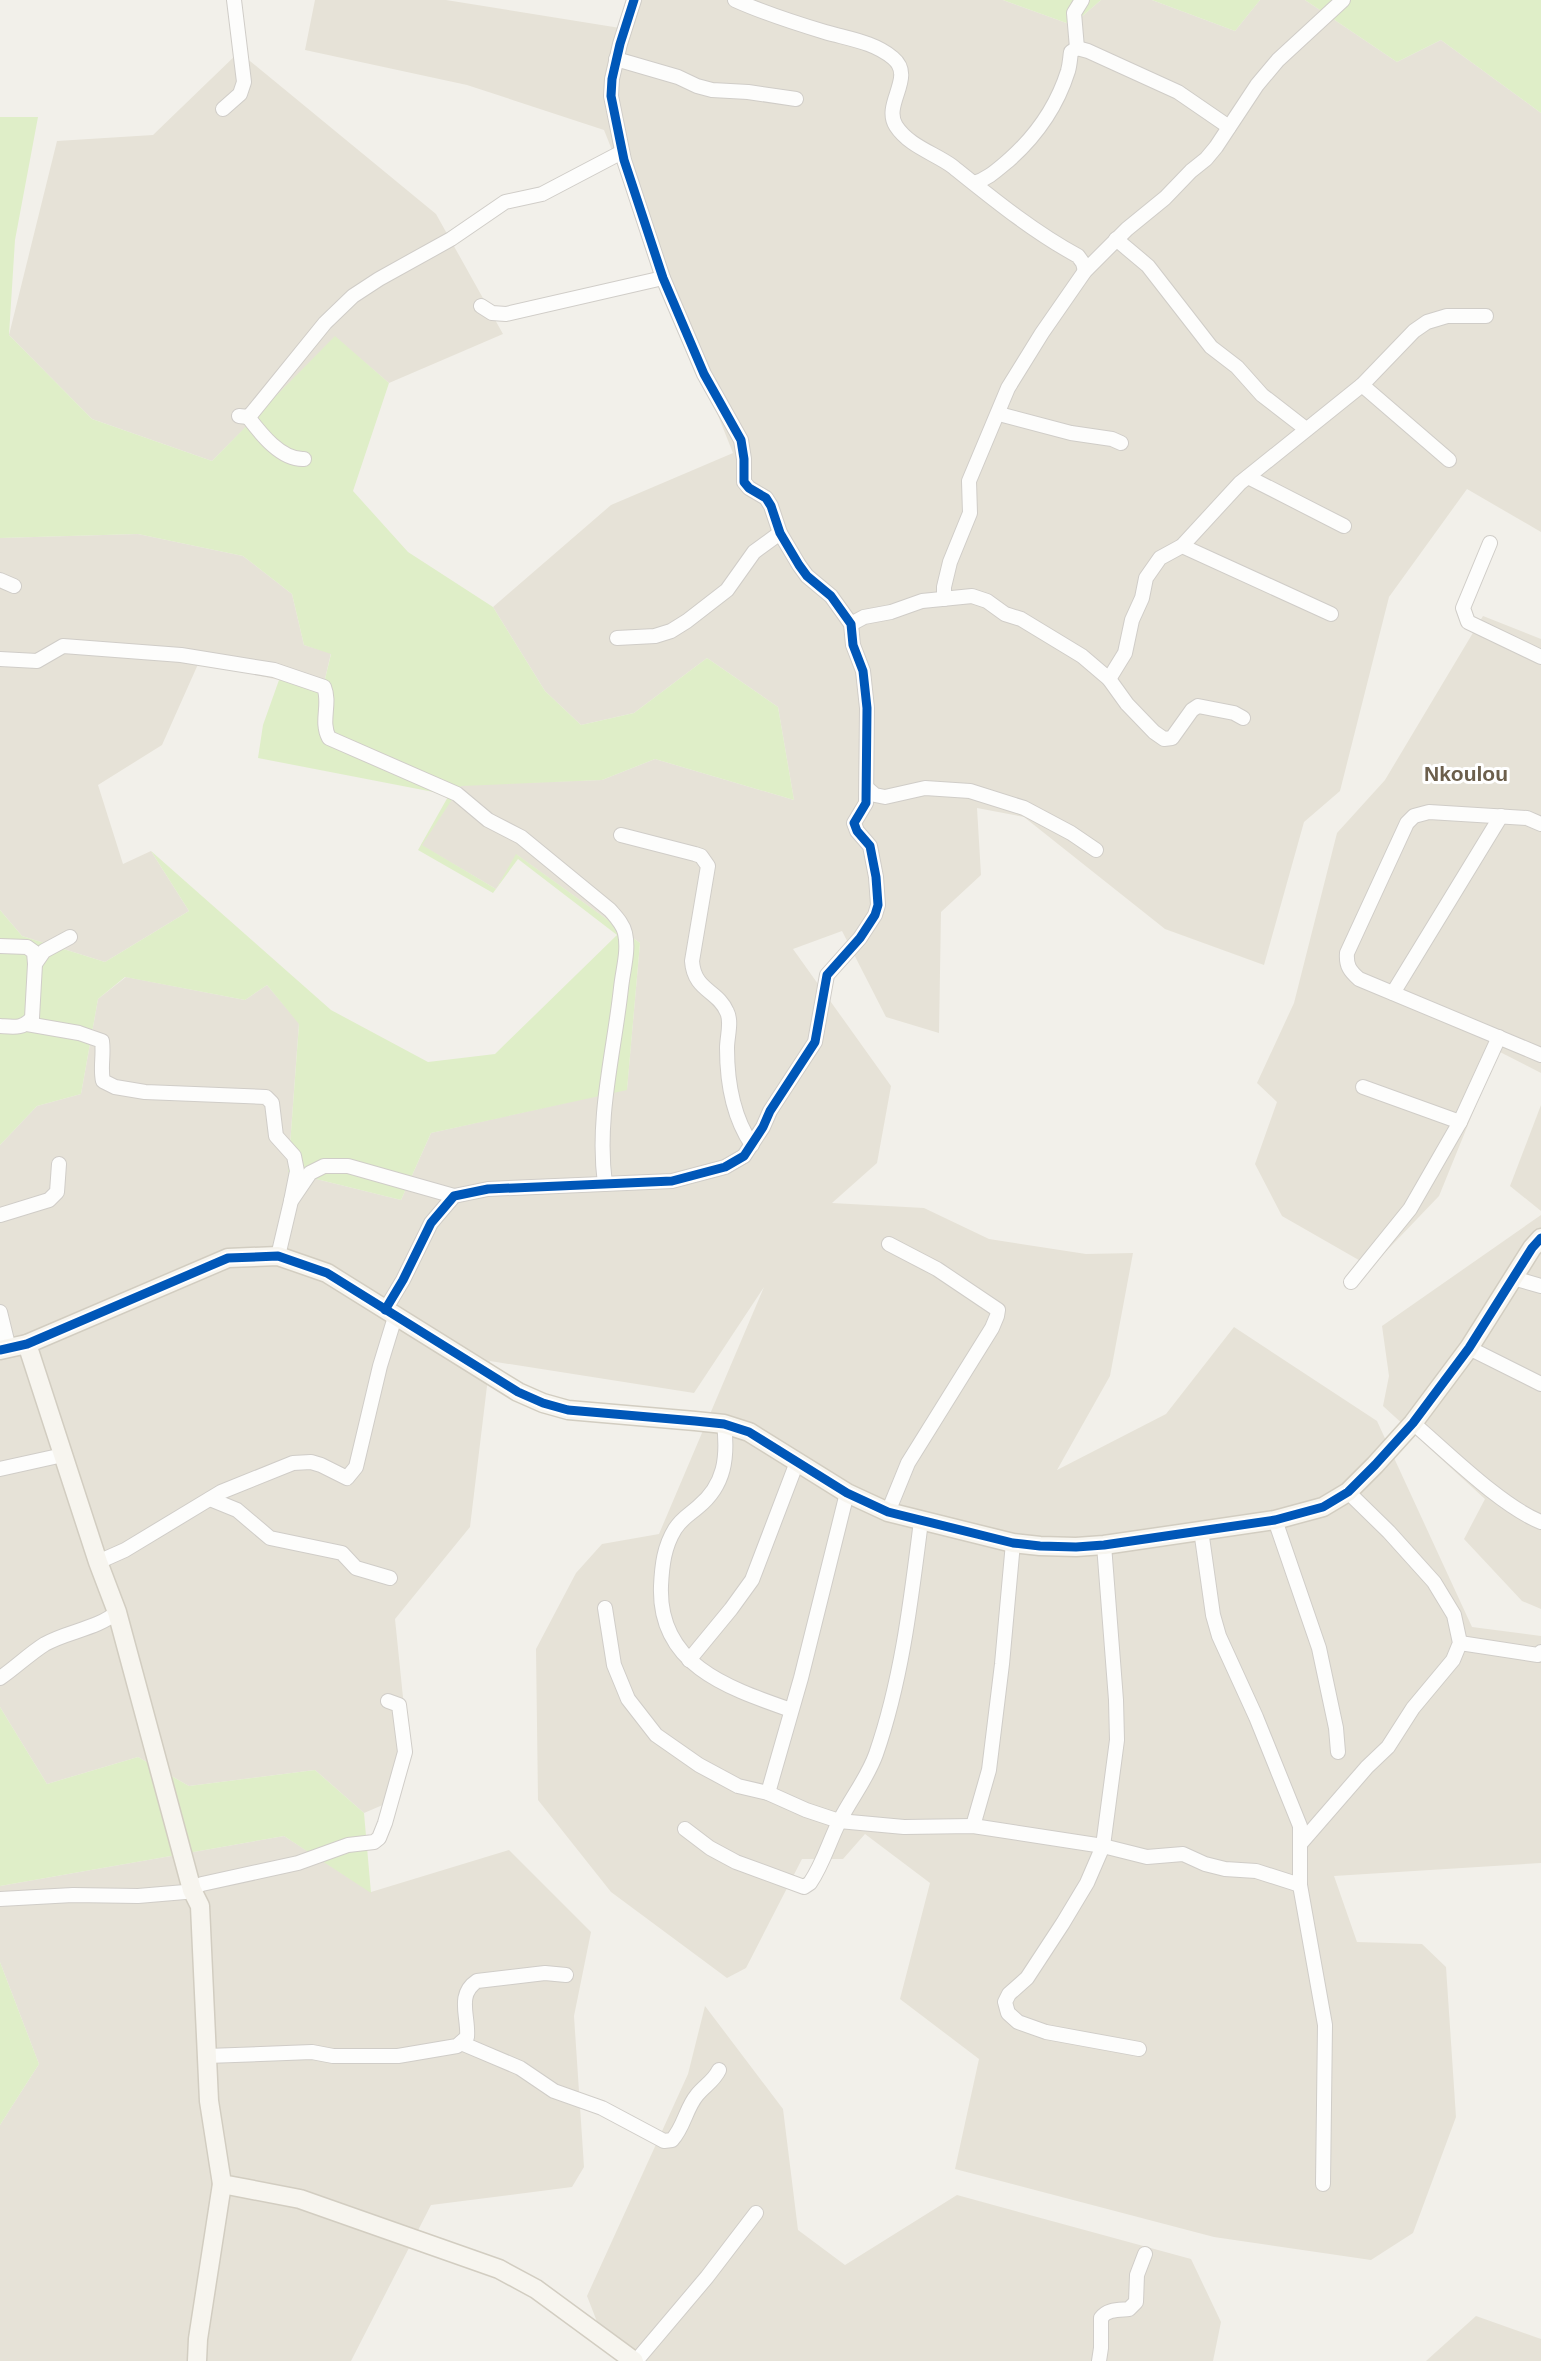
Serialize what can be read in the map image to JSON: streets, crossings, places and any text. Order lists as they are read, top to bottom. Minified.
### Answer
{"districts":["Nkoulou"]}
